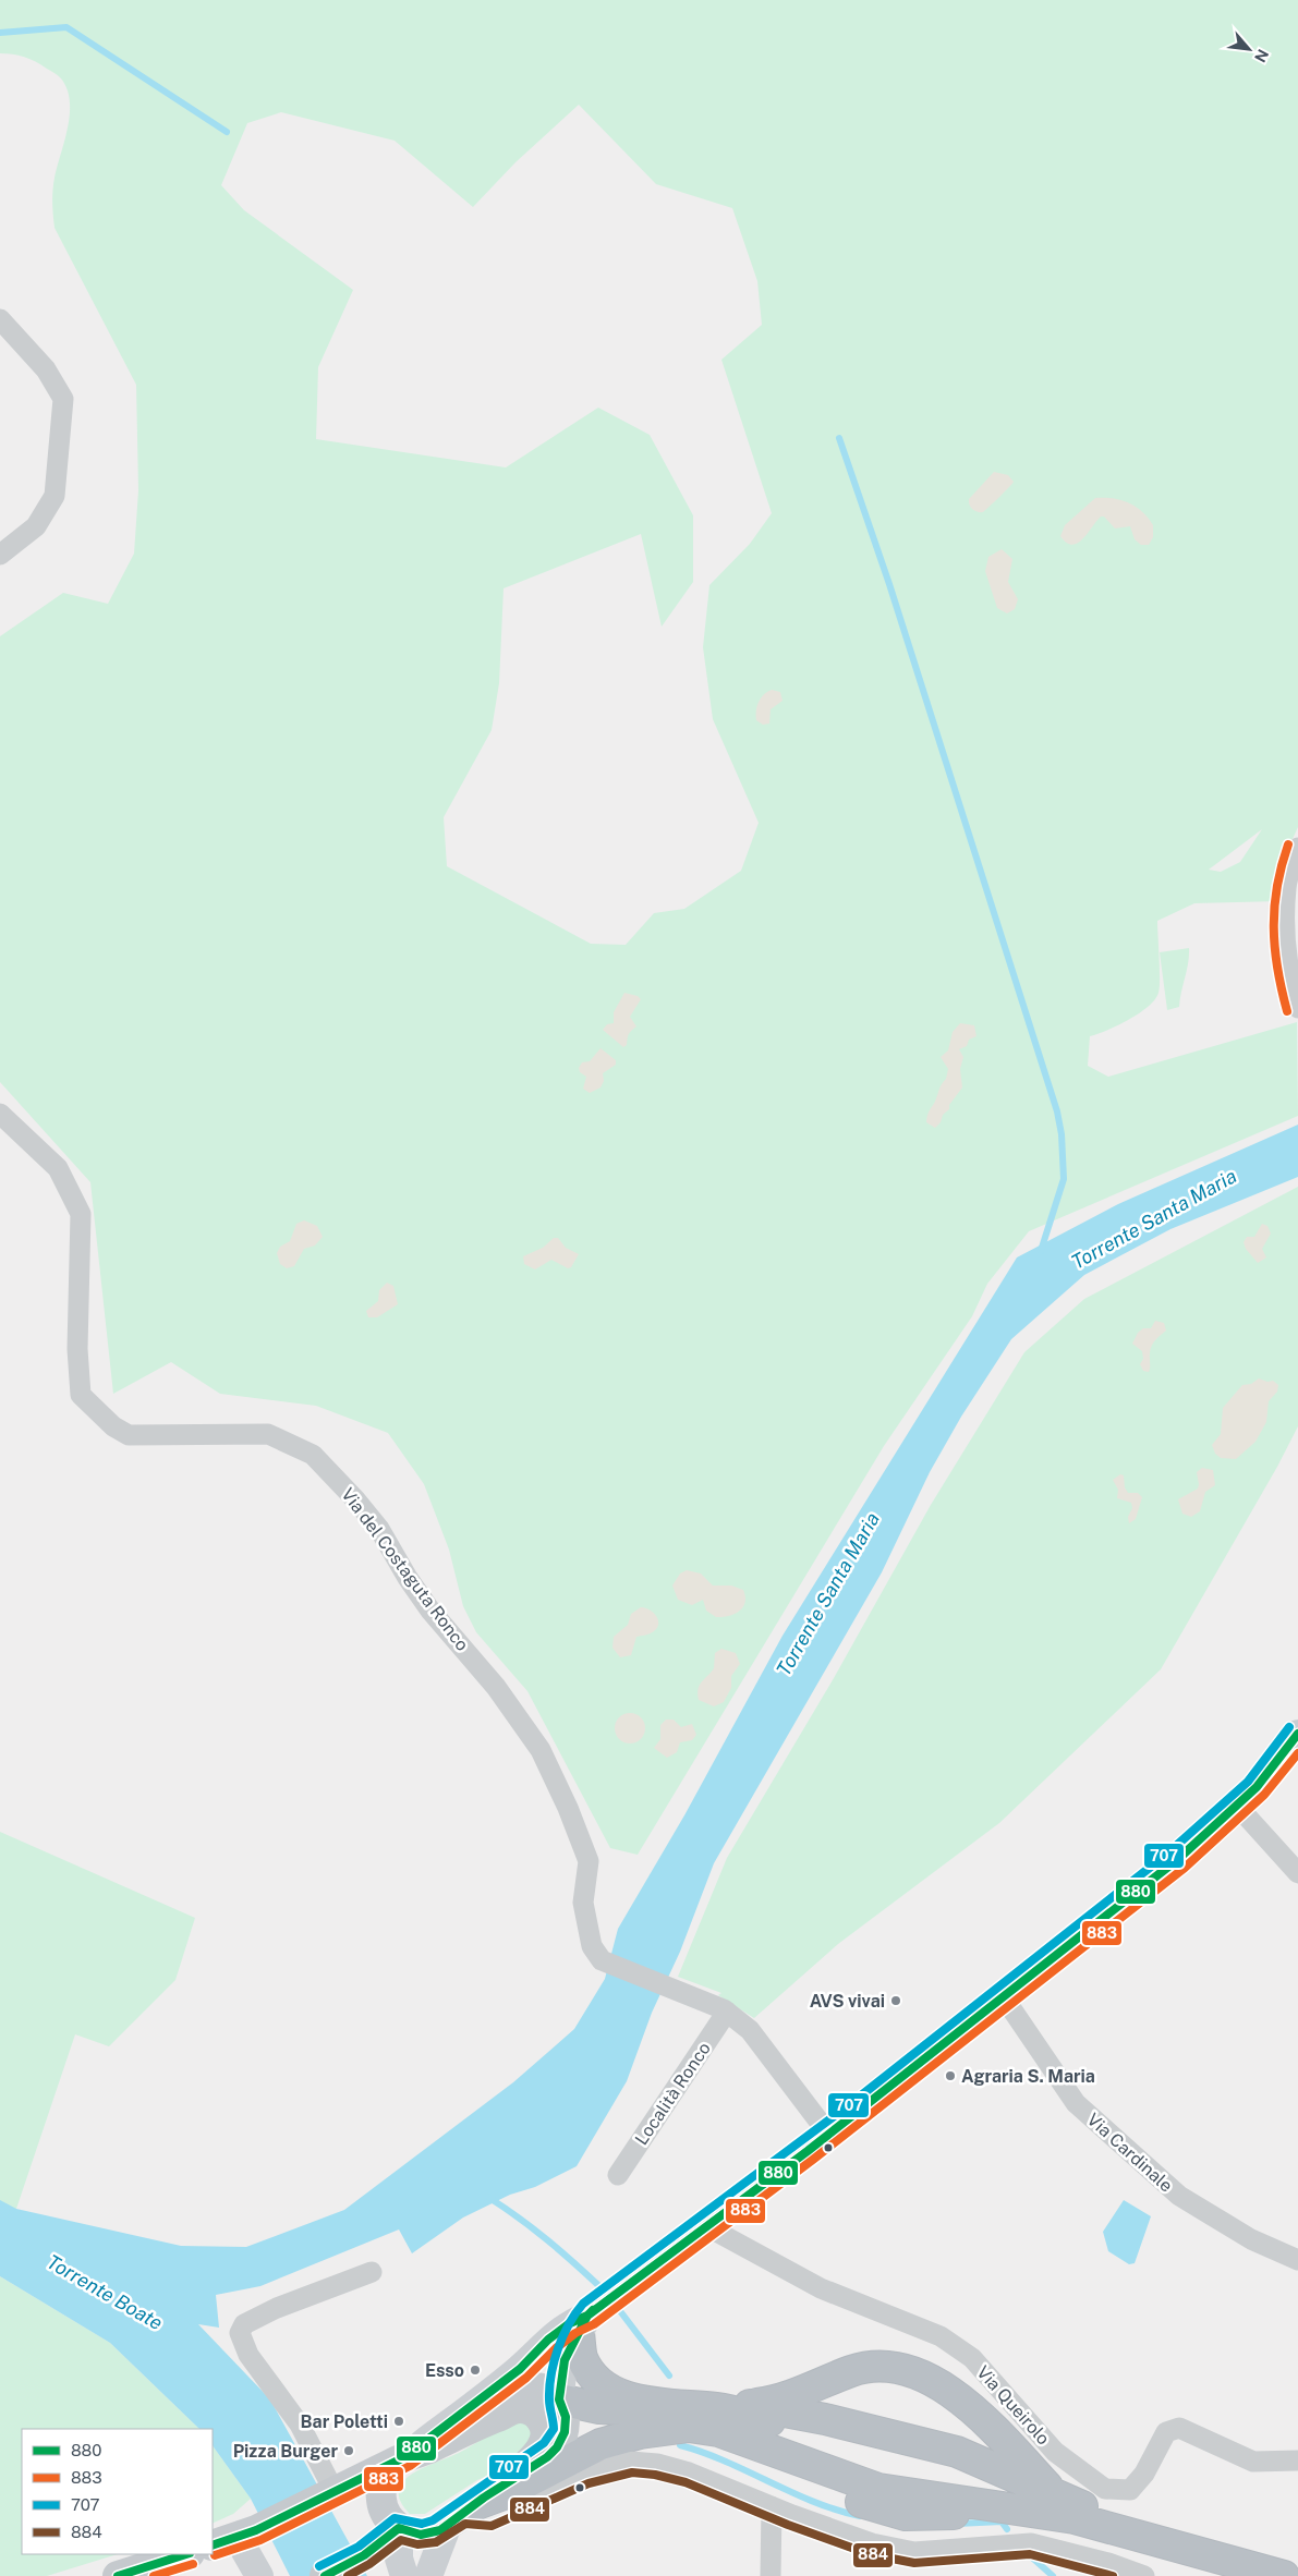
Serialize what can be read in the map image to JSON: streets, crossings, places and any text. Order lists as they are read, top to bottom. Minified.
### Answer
{"streets":{"street":["Via del Costaguta Ronco","Località Ronco","Via Cardinale","Via Queirolo"]},"crossings":[["Via del Costaguta Ronco","Località Ronco"]],"water":["Torrente Santa Maria","Torrente Boate"],"places":["AVS vivai","Agraria S. Maria","Esso","Bar Poletti","Pizza Burger"],"lines":["transit line 883","transit line 707","transit line 880","transit line 884"],"legend":["880","883","707","884"],"north":"bottom right"}
